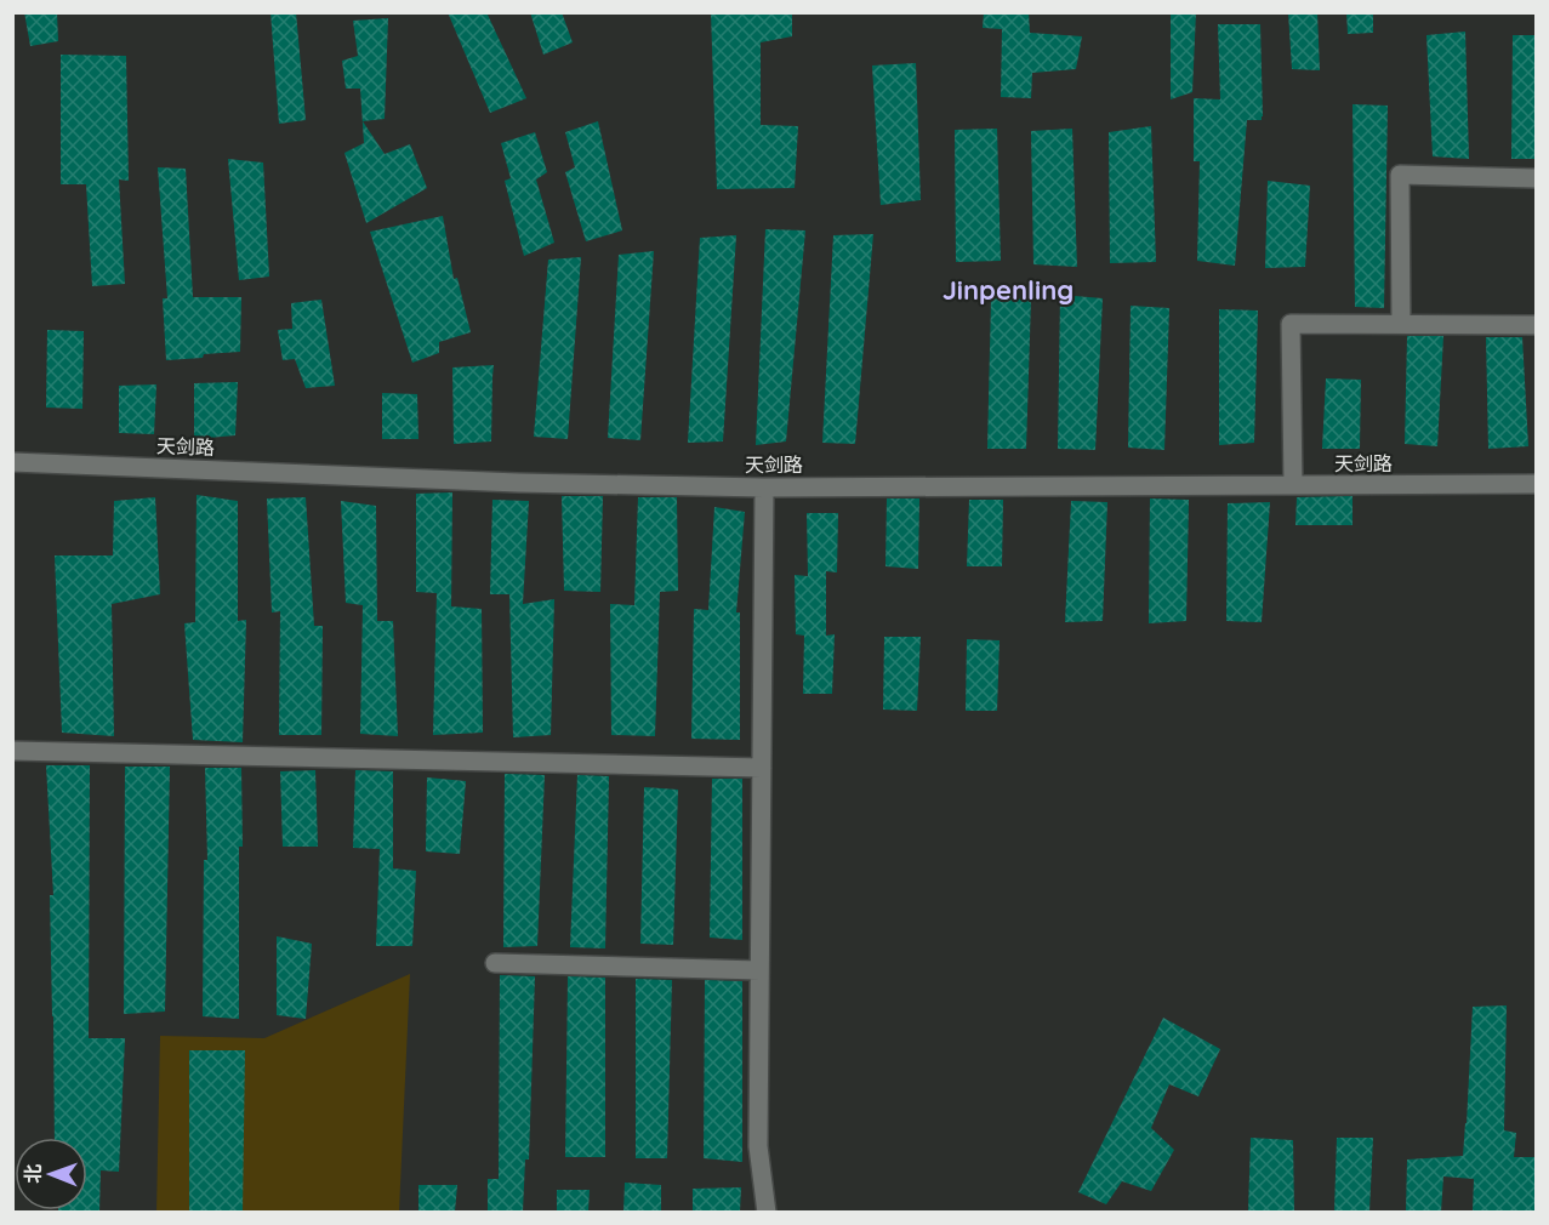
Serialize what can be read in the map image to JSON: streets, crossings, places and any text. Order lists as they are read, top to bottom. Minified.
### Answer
{"streets":{"street":["天剑路"]},"districts":["Jinpenling"],"north":"left"}
